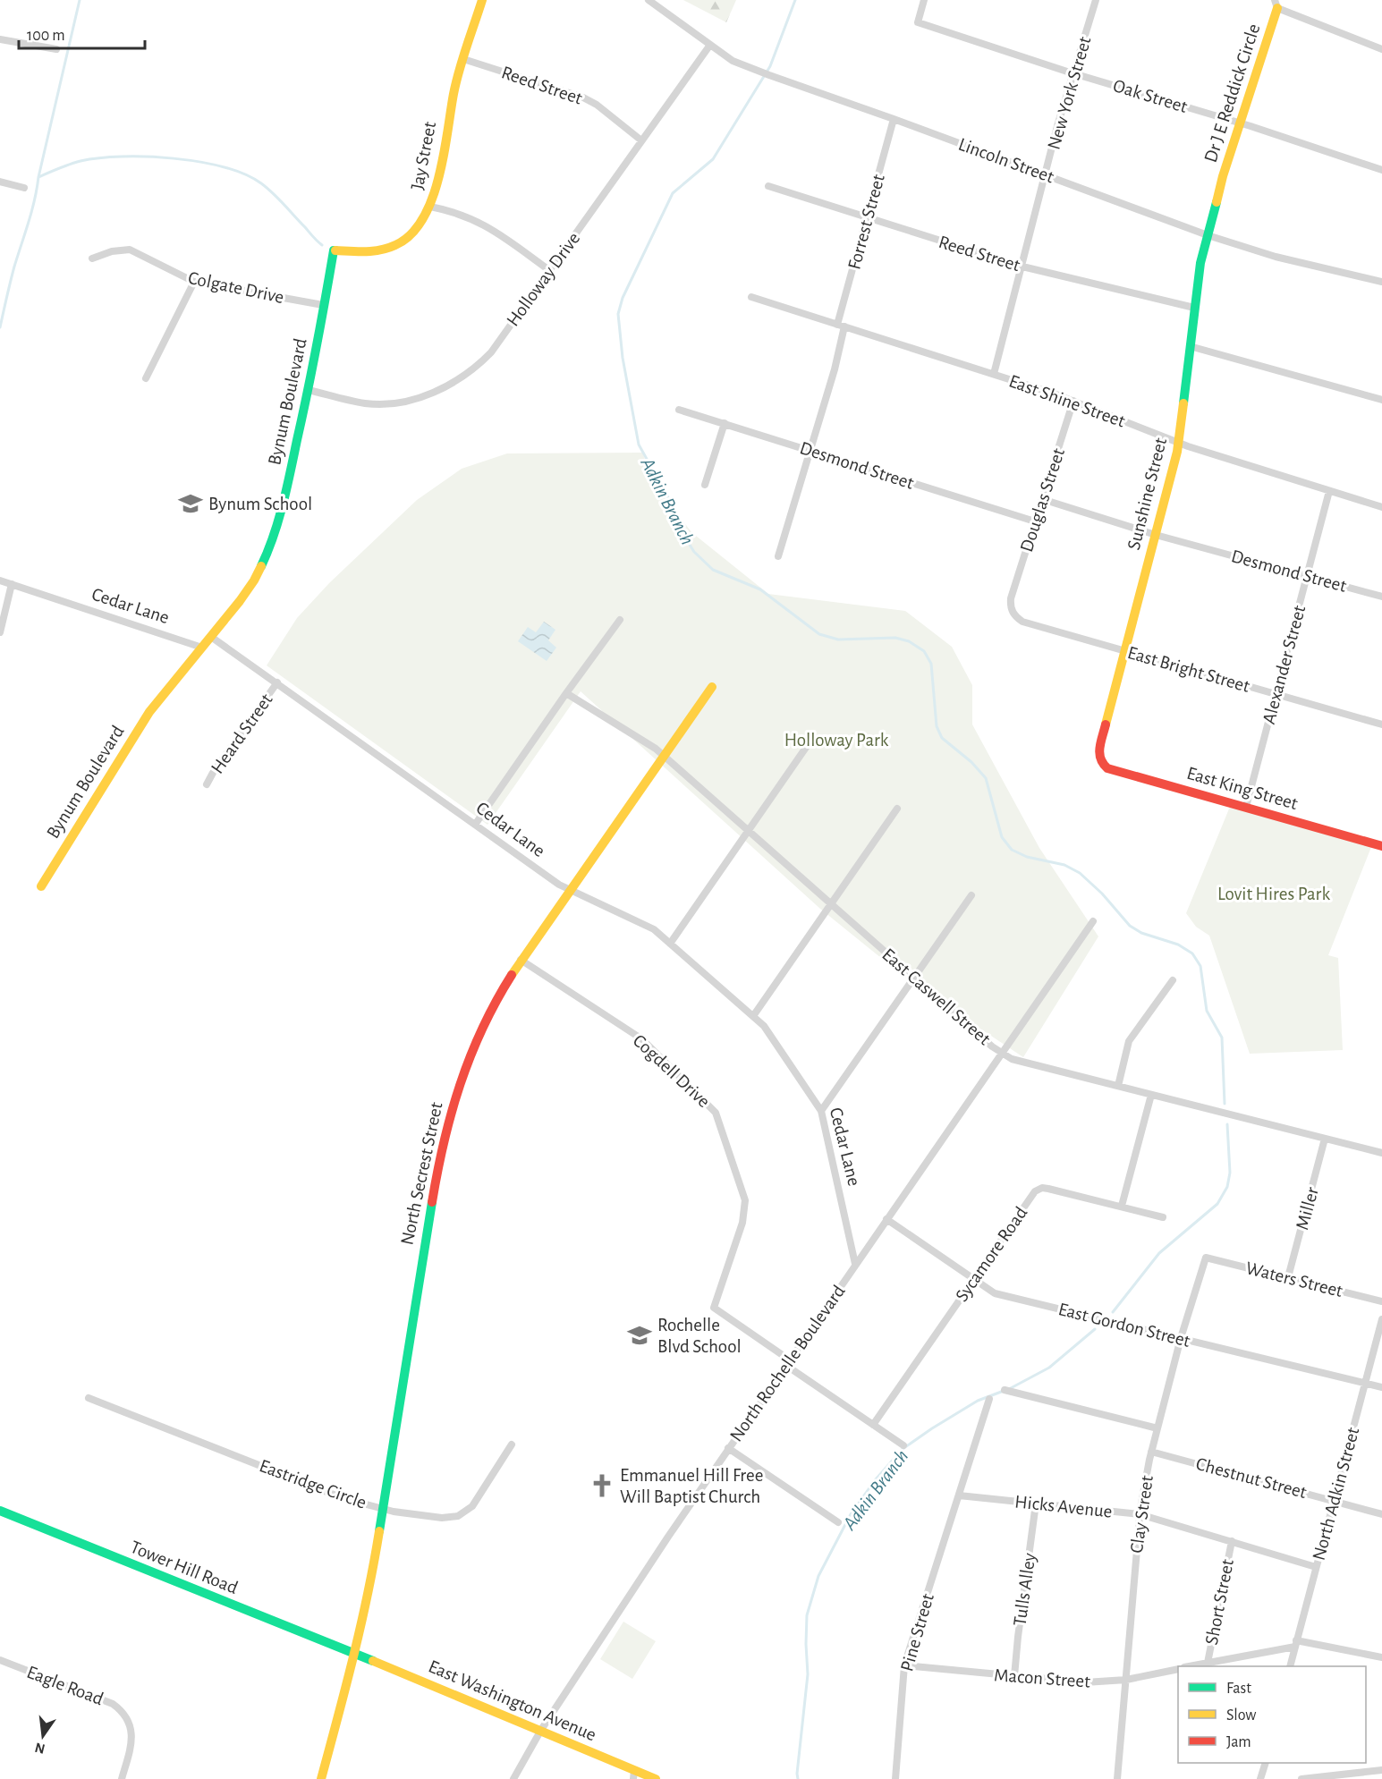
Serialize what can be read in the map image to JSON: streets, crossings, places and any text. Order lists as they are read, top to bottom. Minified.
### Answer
{"streets":{"street":["Reed Street","New York Street","Dr J E Reddick Circle","Oak Street","Jay Street","Lincoln Street","Forrest Street","Holloway Drive","Colgate Drive","East Shine Street","Bynum Boulevard","Desmond Street","Sunshine Street","Douglas Street","Cedar Lane","Alexander Street","East Bright Street","Heard Street","East King Street","East Caswell Street","Cogdell Drive","North Secrest Street","Miller","Sycamore Road","Waters Street","East Gordon Street","North Rochelle Boulevard","Chestnut Street","Eastridge Circle","North Adkin Street","Hicks Avenue","Clay Street","Tower Hill Road","Tulls Alley","Short Street","Pine Street","Macon Street","Eagle Road","East Washington Avenue"]},"crossings":[["Reed Street","New York Street"],["Reed Street","Jay Street"],["Reed Street","Forrest Street"],["Reed Street","Holloway Drive"],["Reed Street","Sunshine Street"],["New York Street","Oak Street"],["New York Street","Lincoln Street"],["New York Street","East Shine Street"],["Dr J E Reddick Circle","Oak Street"],["Dr J E Reddick Circle","Lincoln Street"],["Dr J E Reddick Circle","Sunshine Street"],["Jay Street","Bynum Boulevard"],["Lincoln Street","Forrest Street"],["Lincoln Street","Holloway Drive"],["Lincoln Street","Sunshine Street"],["Forrest Street","East Shine Street"],["Forrest Street","Desmond Street"],["Holloway Drive","Bynum Boulevard"],["Colgate Drive","Bynum Boulevard"],["East Shine Street","Sunshine Street"],["East Shine Street","Douglas Street"],["East Shine Street","Alexander Street"],["Bynum Boulevard","Cedar Lane"],["Desmond Street","Sunshine Street"],["Desmond Street","Douglas Street"],["Desmond Street","Alexander Street"],["Sunshine Street","East Bright Street"],["Sunshine Street","East King Street"],["Douglas Street","East Bright Street"],["Cedar Lane","Heard Street"],["Cedar Lane","North Secrest Street"],["Cedar Lane","North Rochelle Boulevard"],["Alexander Street","East Bright Street"],["Alexander Street","East King Street"],["East Caswell Street","North Secrest Street"],["East Caswell Street","Miller"],["East Caswell Street","North Rochelle Boulevard"],["Cogdell Drive","North Secrest Street"],["Cogdell Drive","North Rochelle Boulevard"],["North Secrest Street","Eastridge Circle"],["North Secrest Street","Tower Hill Road"],["North Secrest Street","East Washington Avenue"],["Miller","Waters Street"],["Sycamore Road","East Gordon Street"],["Waters Street","Clay Street"],["East Gordon Street","North Rochelle Boulevard"],["East Gordon Street","North Adkin Street"],["East Gordon Street","Clay Street"],["North Rochelle Boulevard","East Washington Avenue"],["Chestnut Street","North Adkin Street"],["Chestnut Street","Clay Street"],["North Adkin Street","Hicks Avenue"],["Hicks Avenue","Clay Street"],["Hicks Avenue","Tulls Alley"],["Hicks Avenue","Short Street"],["Hicks Avenue","Pine Street"],["Clay Street","Macon Street"],["Tower Hill Road","East Washington Avenue"],["Tulls Alley","Macon Street"],["Pine Street","Macon Street"]],"water":["Adkin Branch"],"parks":["Holloway Park","Lovit Hires Park"],"places":{"school or university":["Bynum School","Rochelle Blvd School"],"church":["Emmanuel Hill Free Will Baptist Church"]},"legend":["Fast","Slow","Jam"],"scale_bar":"100 m","north":"bottom"}
